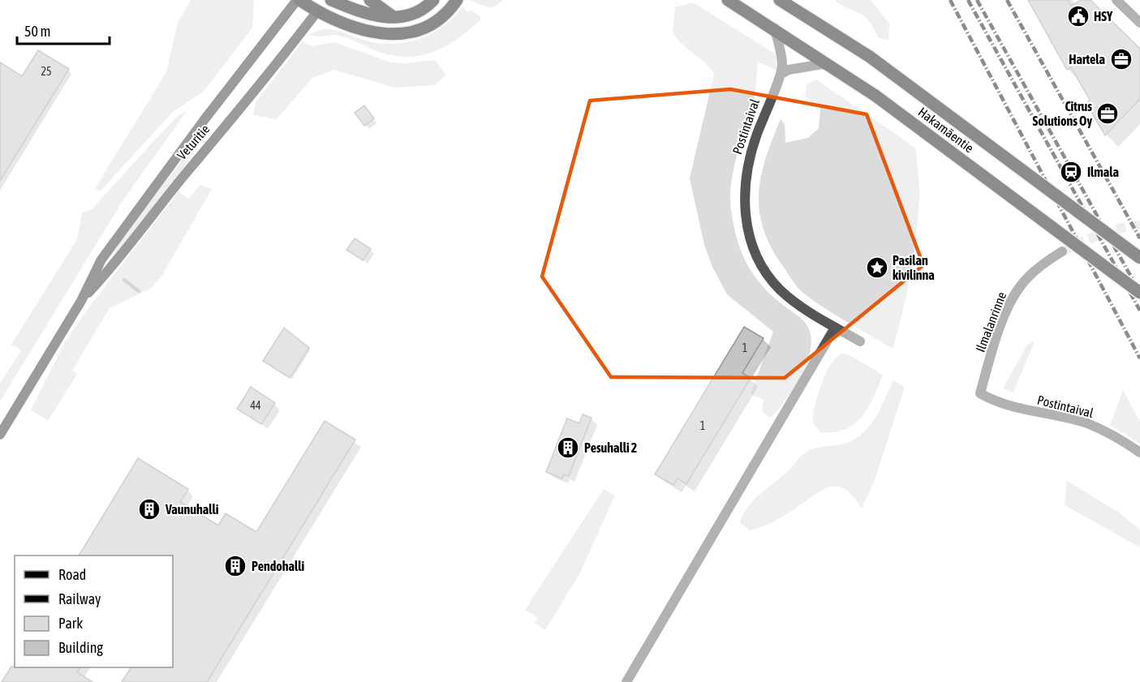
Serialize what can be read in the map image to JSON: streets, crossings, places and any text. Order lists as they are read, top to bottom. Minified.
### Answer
{"streets":{"main road":["Hakamäentie","Veturitie"],"street":["Postintaival","Ilmalanrinne"]},"crossings":[["Postintaival","Ilmalanrinne"]],"places":{"public building":["HSY"],"office":["Hartela","Citrus Solutions Oy"],"station":["Ilmala"],"place":["Pasilan kivilinna"],"building":["Pesuhalli 2","Vaunuhalli","Pendohalli"]},"house_numbers":["25","1","44","1"],"legend":["Road","Railway","Park","Building"],"scale_bar":"50 m"}
